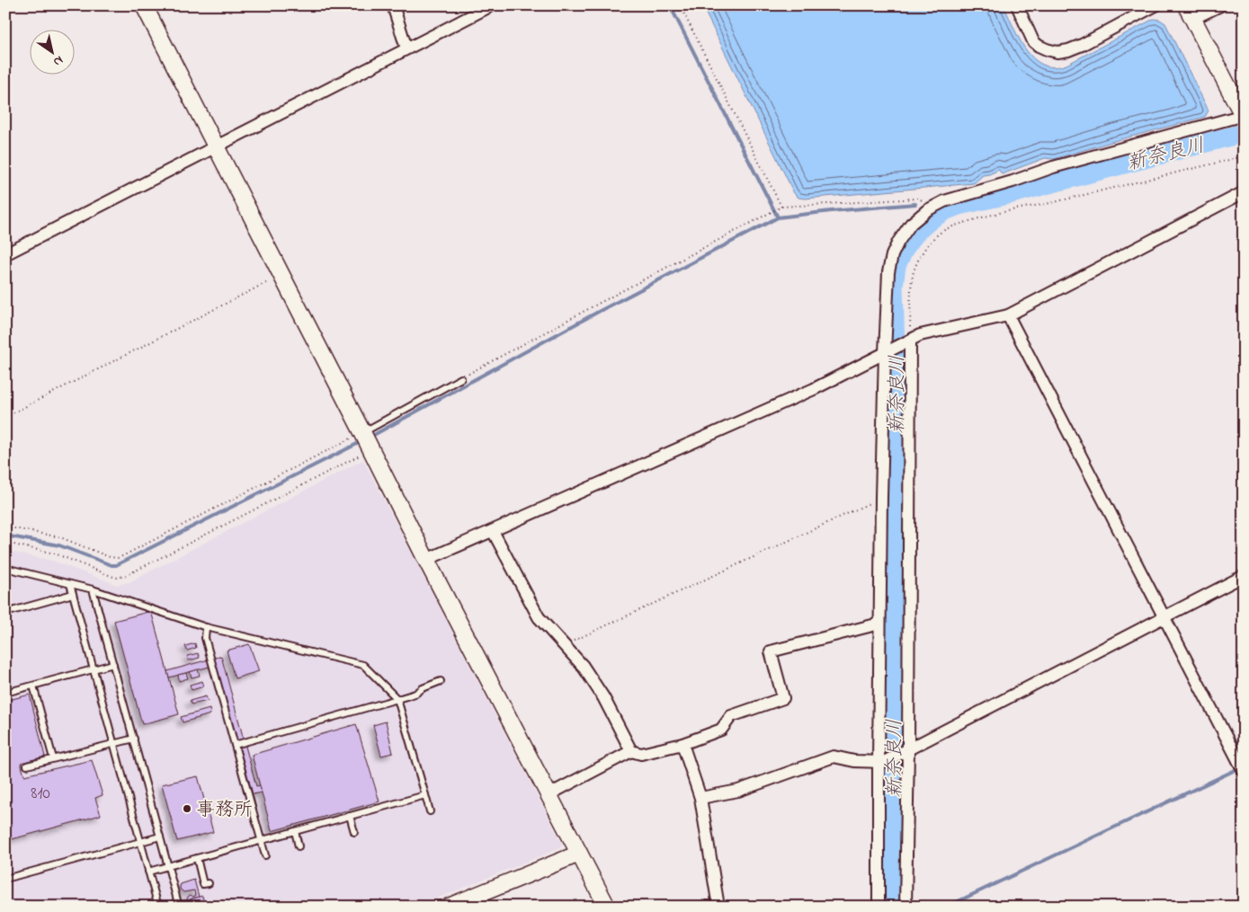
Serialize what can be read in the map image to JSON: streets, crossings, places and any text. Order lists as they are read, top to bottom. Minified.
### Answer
{"water":["新奈良川"],"places":["事務所"],"house_numbers":["810"],"north":"bottom right"}
